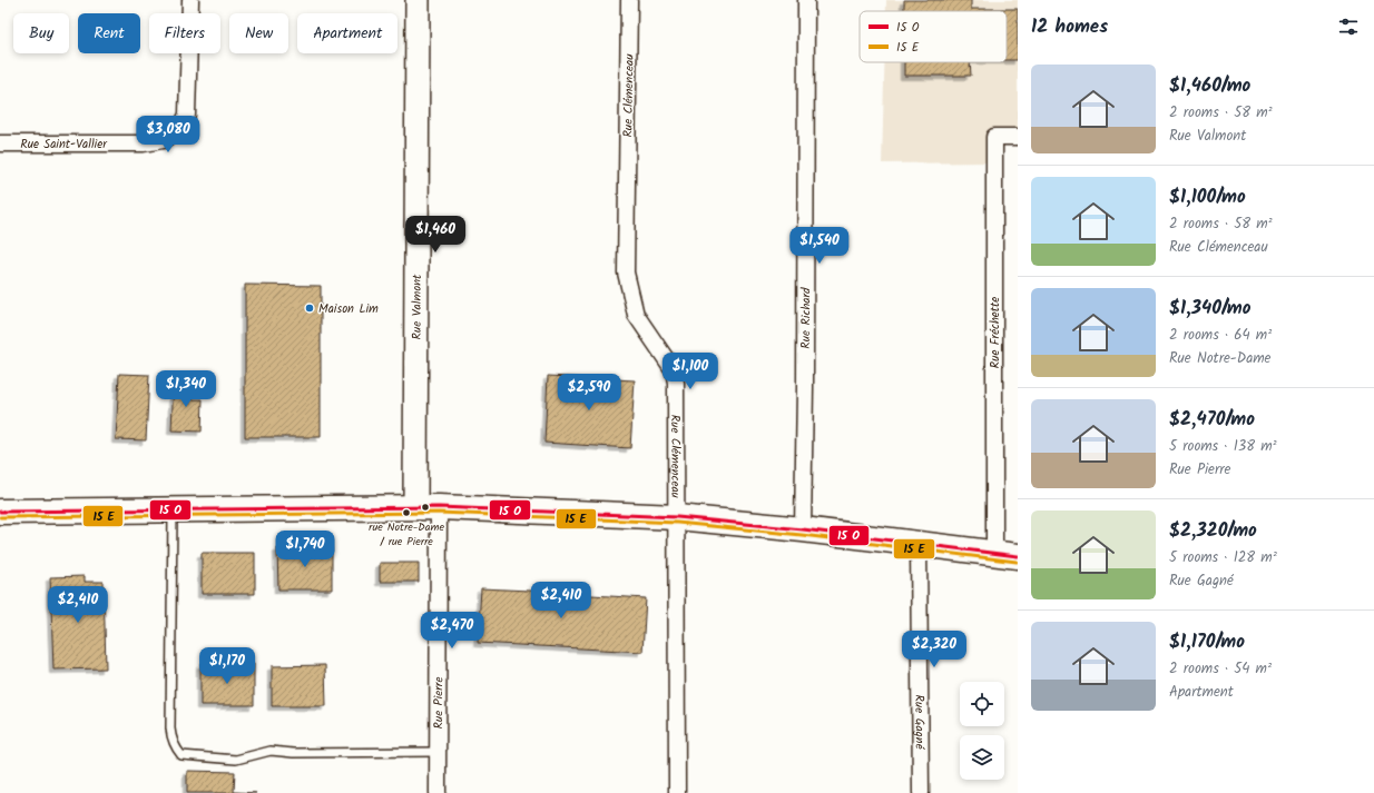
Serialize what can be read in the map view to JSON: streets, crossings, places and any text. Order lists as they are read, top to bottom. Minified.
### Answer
{"streets":{"street":["Rue Clémenceau","Rue Saint-Vallier","Rue Valmont","Rue Richard","Rue Fréchette","Rue Pierre","Rue Gagné"]},"crossings":[["Rue Valmont","Rue Pierre"]],"places":["Maison Lim","rue Notre-Dame / rue Pierre"],"legend":["15 O","15 E"],"page":{"heading":"12 homes","chip":["Buy","Rent","Filters","New","Apartment"],"list":[{"name":"$1,460/mo","note":"2 rooms · 58 m² · Rue Valmont"},{"name":"$1,100/mo","note":"2 rooms · 58 m² · Rue Clémenceau"},{"name":"$1,340/mo","note":"2 rooms · 64 m² · Rue Notre-Dame"},{"name":"$2,470/mo","note":"5 rooms · 138 m² · Rue Pierre"},{"name":"$2,320/mo","note":"5 rooms · 128 m² · Rue Gagné"},{"name":"$1,170/mo","note":"2 rooms · 54 m² · Apartment"}],"price":["$3,080","$1,460","$1,540","$1,100","$1,340","$2,590","$1,740","$2,410","$2,410","$2,470","$2,320","$1,170"]}}
